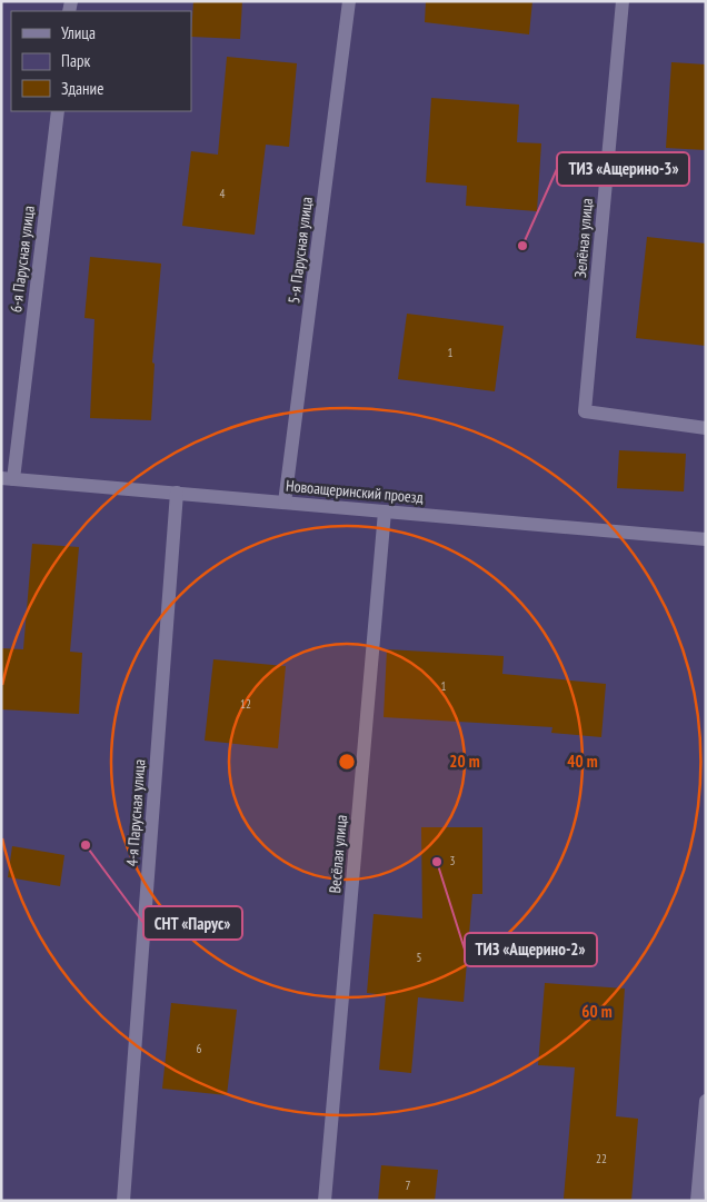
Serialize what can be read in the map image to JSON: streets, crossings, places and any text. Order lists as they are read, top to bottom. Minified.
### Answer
{"streets":{"street":["Зелёная улица","5-я Парусная улица","6-я Парусная улица","Новоащеринский проезд","4-я Парусная улица","Весёлая улица"]},"crossings":[["5-я Парусная улица","Новоащеринский проезд"],["6-я Парусная улица","Новоащеринский проезд"],["Новоащеринский проезд","4-я Парусная улица"],["Новоащеринский проезд","Весёлая улица"]],"places":["ТИЗ «Ащерино-3»","СНТ «Парус»","ТИЗ «Ащерино-2»"],"house_numbers":["4","1","1","12","3","5","6","22","7"],"legend":["Улица","Парк","Здание"],"rings":["20 m","40 m","60 m"]}
